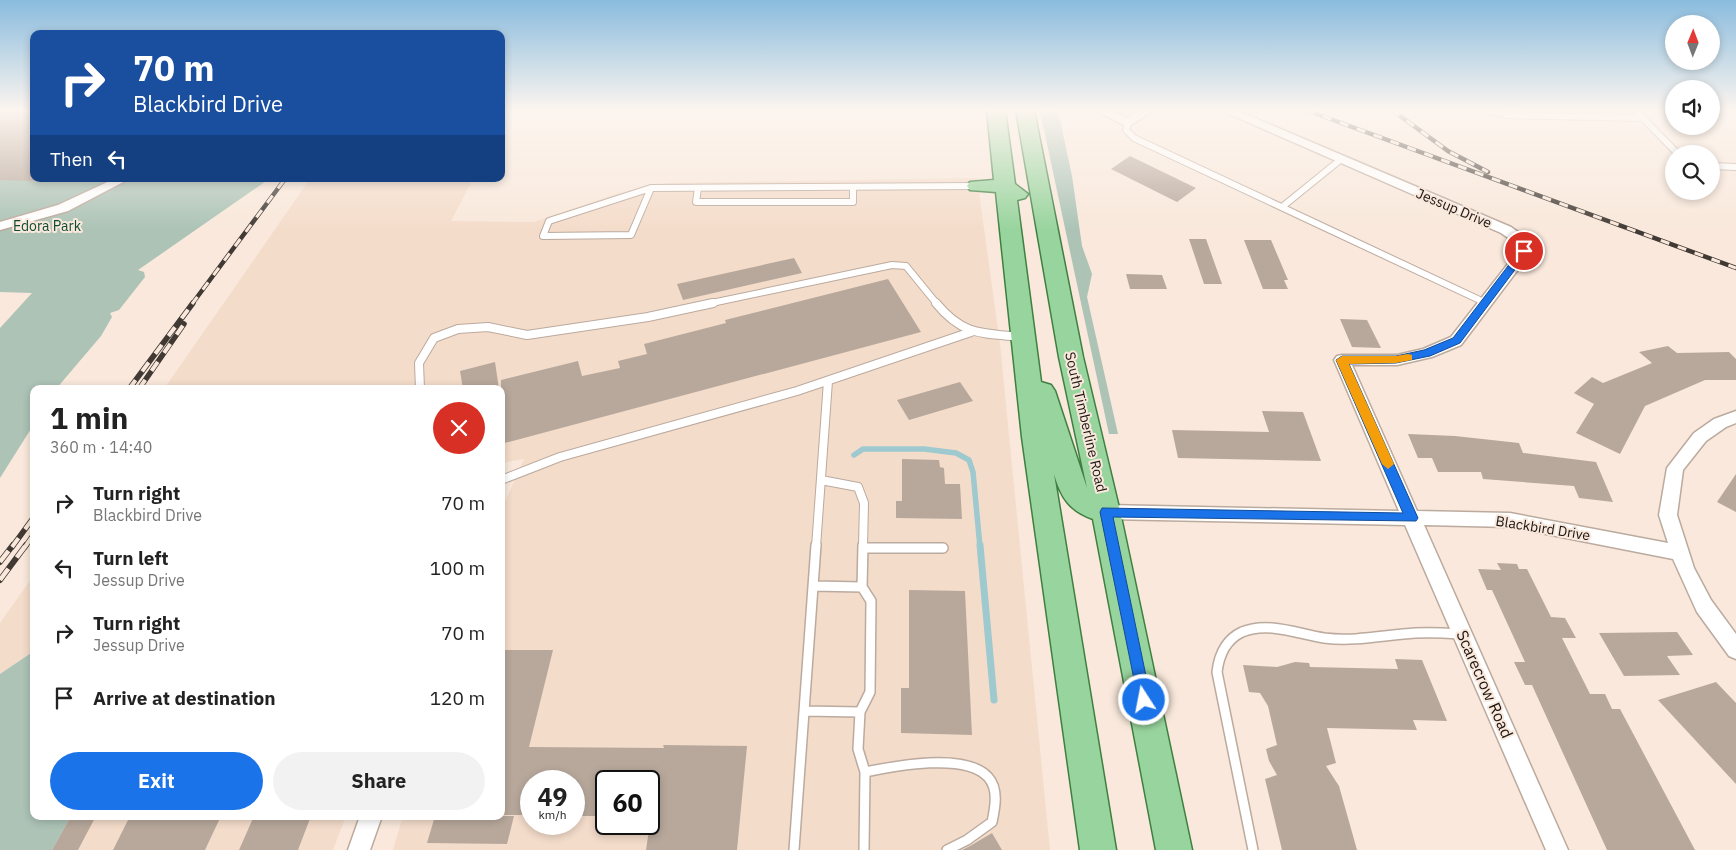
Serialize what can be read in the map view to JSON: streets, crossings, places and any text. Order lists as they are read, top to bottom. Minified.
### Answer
{"streets":{"main road":["South Timberline Road"],"street":["Jessup Drive","Blackbird Drive","Scarecrow Road"]},"crossings":[["Jessup Drive","Blackbird Drive"],["Jessup Drive","Scarecrow Road"],["South Timberline Road","Blackbird Drive"],["Blackbird Drive","Scarecrow Road"]],"parks":["Edora Park"],"north":"top","page":{"turn":["70 m","Blackbird Drive"],"then":"Then","heading":["1 min","360 m · 14:40"],"list":[{"name":"Turn right","note":"Blackbird Drive","value":"70 m"},{"name":"Turn left","note":"Jessup Drive","value":"100 m"},{"name":"Turn right","note":"Jessup Drive","value":"70 m"},{"name":"Arrive at destination","value":"120 m"}],"buttons":["Exit","Share"],"speed":"49 km/h","limit":"60"}}
